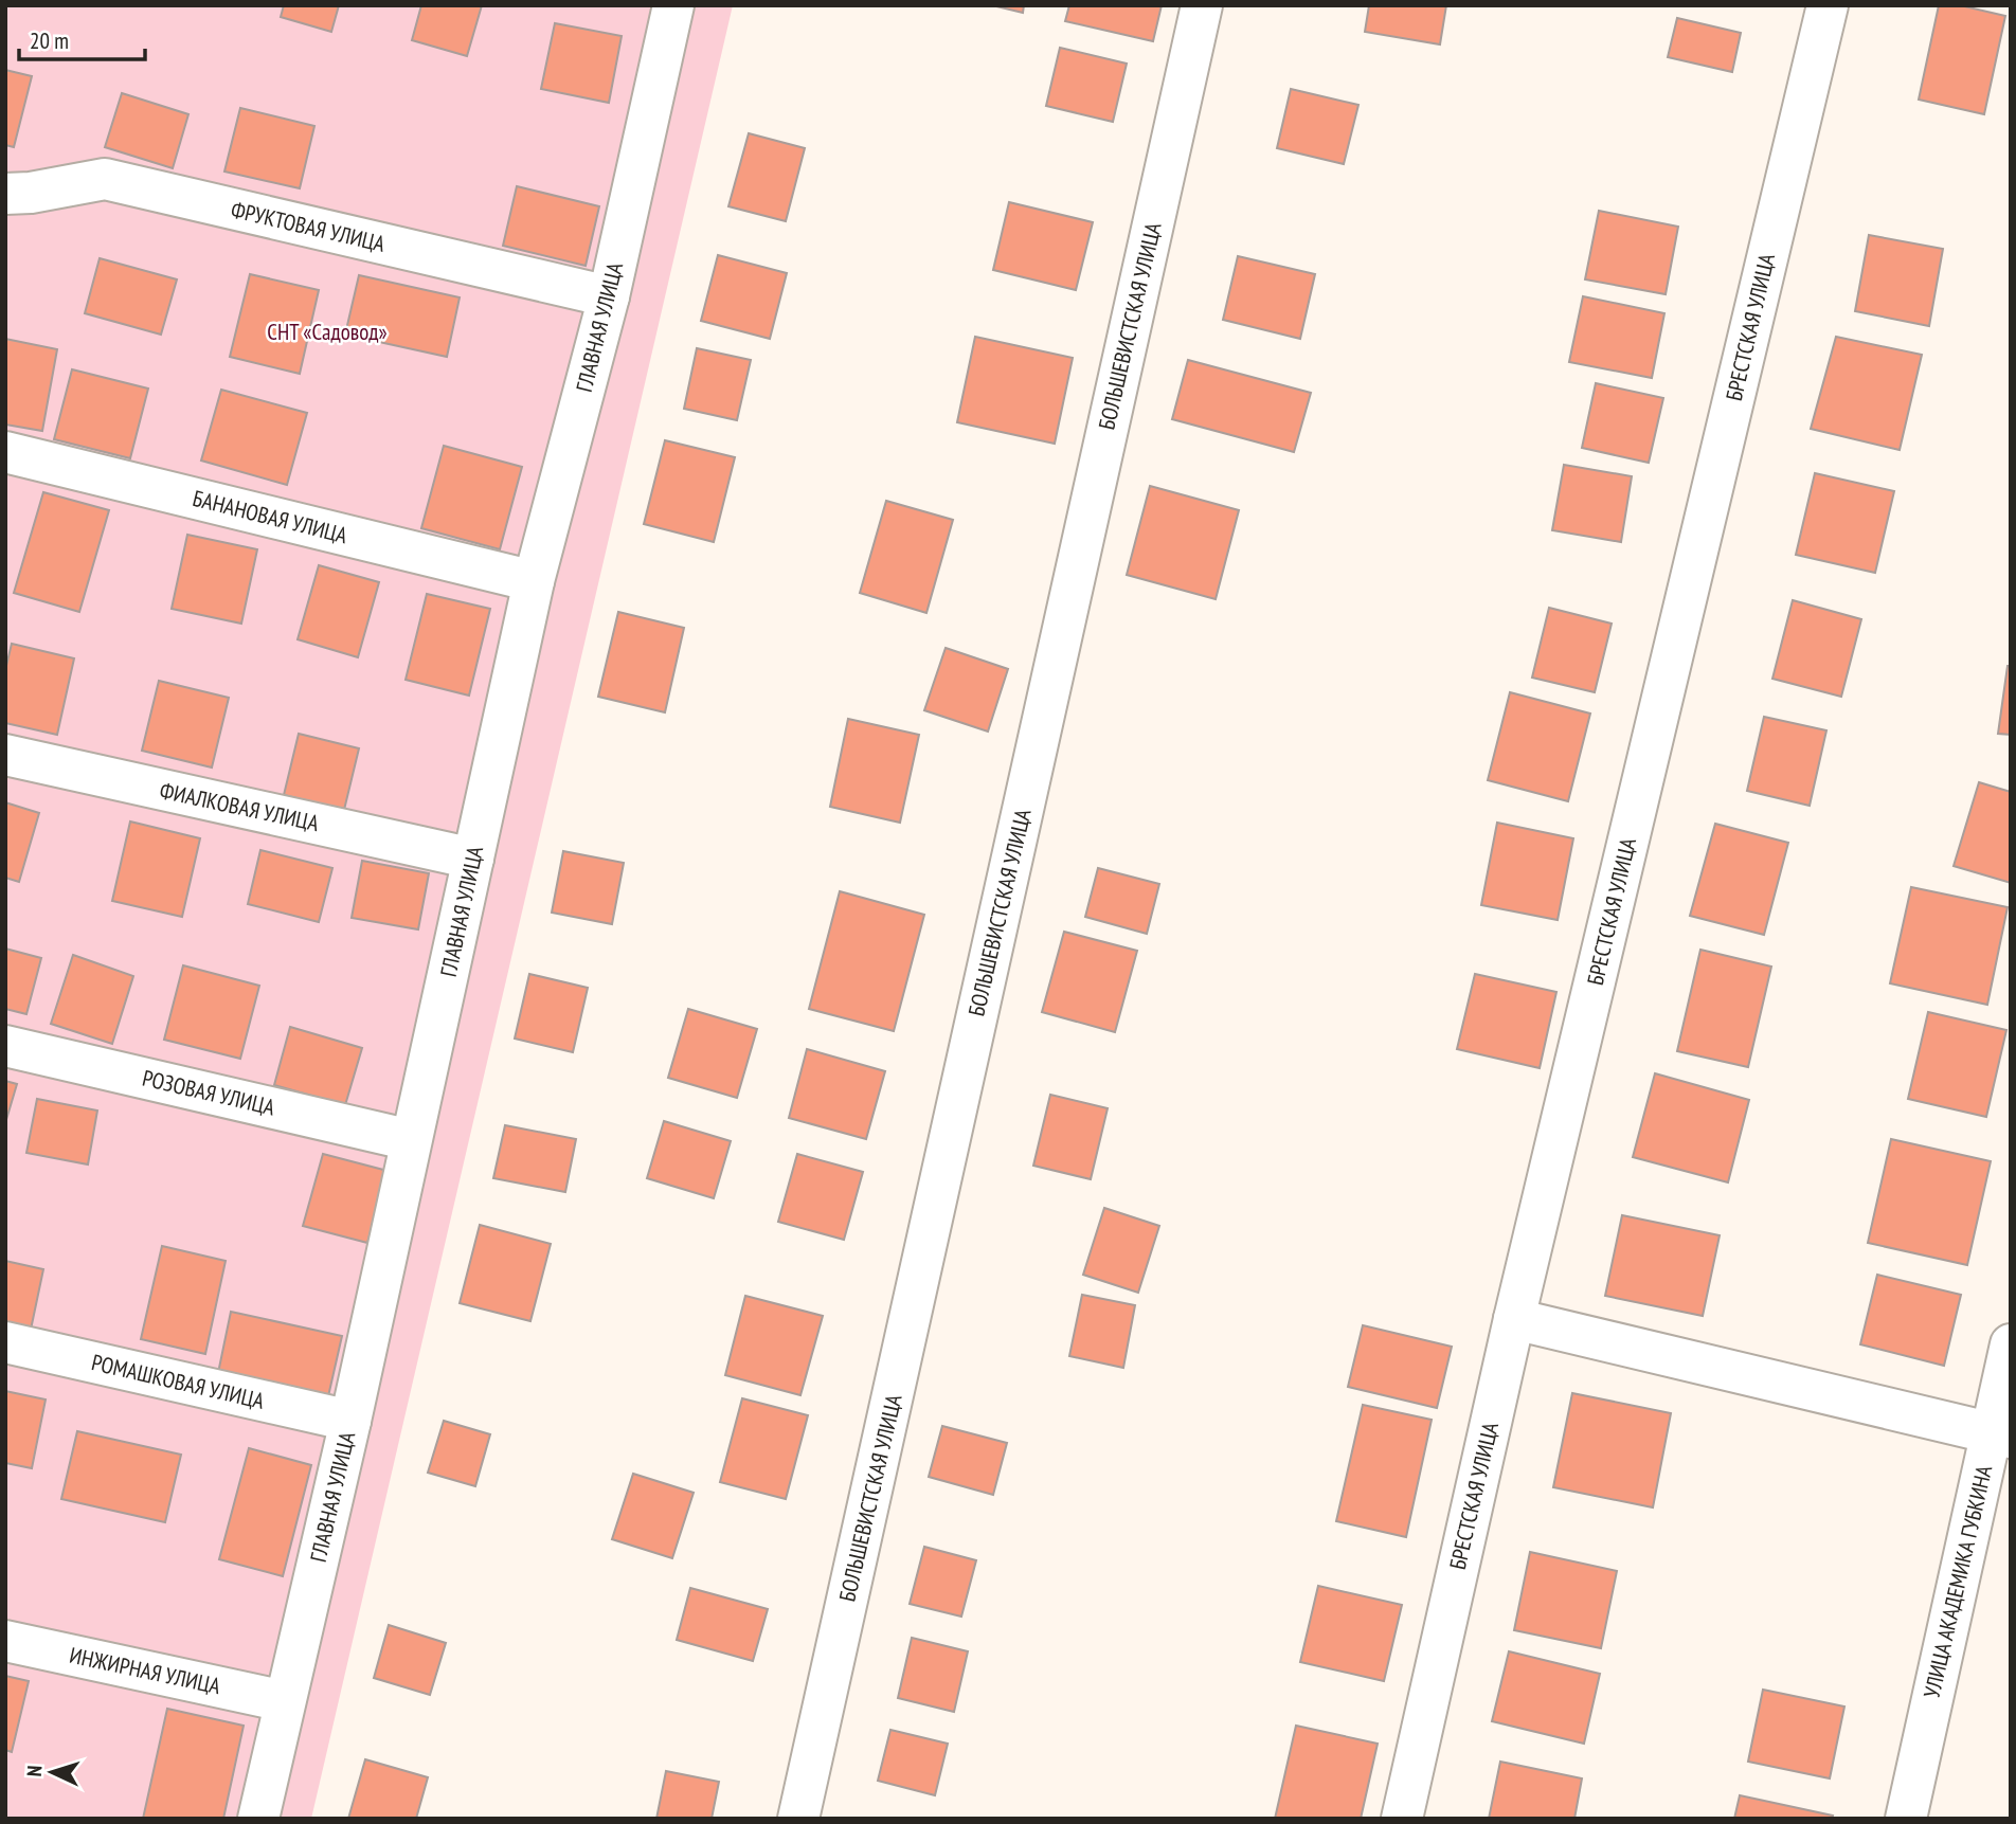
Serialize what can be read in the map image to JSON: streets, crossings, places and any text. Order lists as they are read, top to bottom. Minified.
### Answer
{"streets":{"street":["ФРУКТОВАЯ УЛИЦА","БОЛЬШЕВИСТСКАЯ УЛИЦА","ГЛАВНАЯ УЛИЦА","БРЕСТСКАЯ УЛИЦА","БАНАНОВАЯ УЛИЦА","ФИАЛКОВАЯ УЛИЦА","РОЗОВАЯ УЛИЦА","РОМАШКОВАЯ УЛИЦА","УЛИЦА АКАДЕМИКА ГУБКИНА","ИНЖИРНАЯ УЛИЦА"]},"crossings":[["ФРУКТОВАЯ УЛИЦА","ГЛАВНАЯ УЛИЦА"],["ГЛАВНАЯ УЛИЦА","БАНАНОВАЯ УЛИЦА"],["ГЛАВНАЯ УЛИЦА","ФИАЛКОВАЯ УЛИЦА"],["ГЛАВНАЯ УЛИЦА","РОЗОВАЯ УЛИЦА"],["ГЛАВНАЯ УЛИЦА","РОМАШКОВАЯ УЛИЦА"],["ГЛАВНАЯ УЛИЦА","ИНЖИРНАЯ УЛИЦА"]],"parks":["СНТ «Садовод»"],"scale_bar":"20 m","north":"left"}
